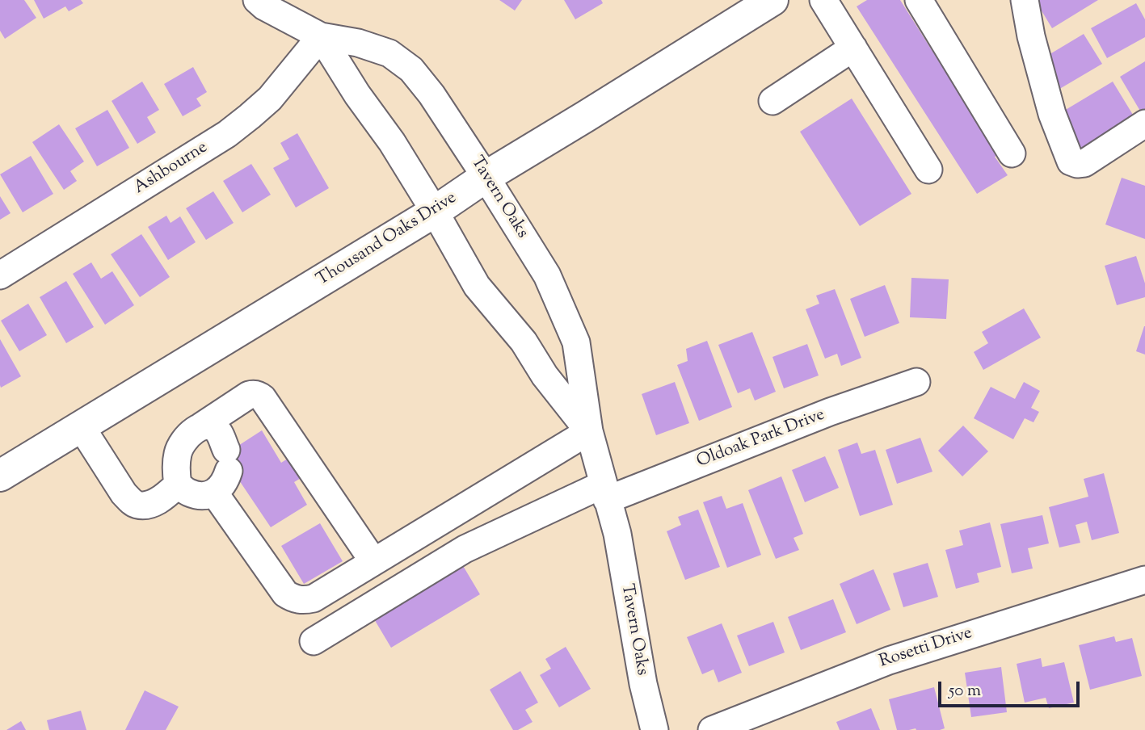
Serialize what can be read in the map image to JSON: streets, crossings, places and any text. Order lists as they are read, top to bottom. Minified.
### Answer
{"streets":{"main road":["Thousand Oaks Drive"],"street":["Ashbourne","Tavern Oaks","Oldoak Park Drive","Rosetti Drive"]},"crossings":[["Ashbourne","Tavern Oaks"],["Tavern Oaks","Thousand Oaks Drive"],["Tavern Oaks","Oldoak Park Drive"]],"scale_bar":"50 m"}
